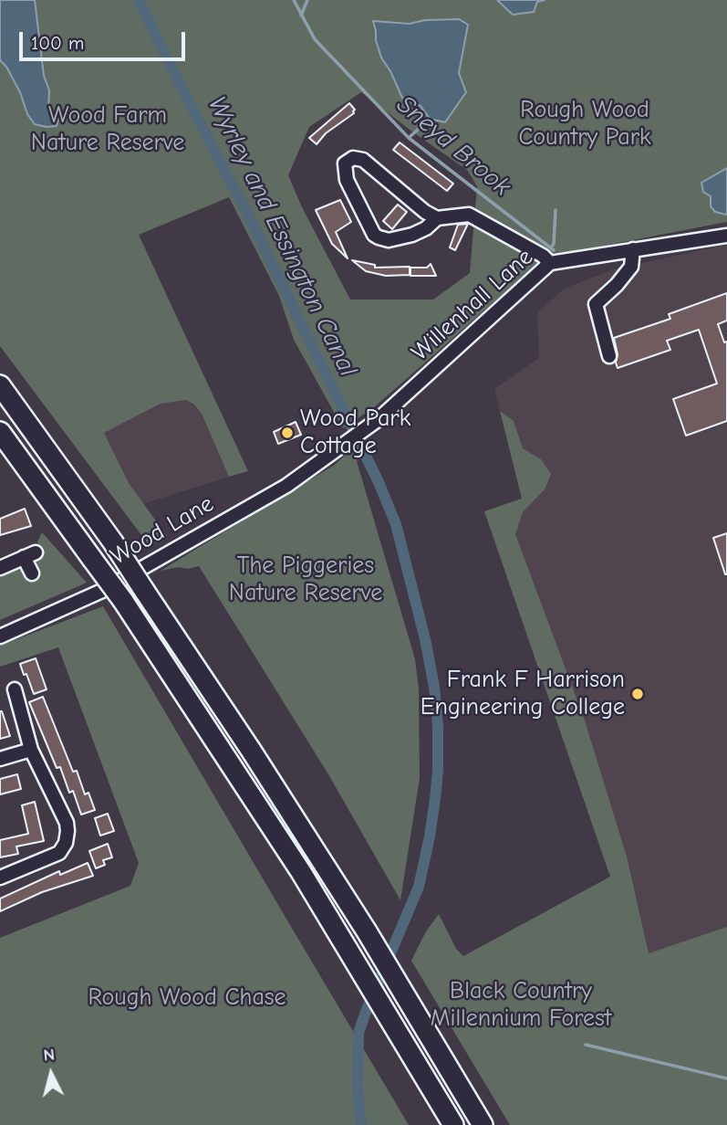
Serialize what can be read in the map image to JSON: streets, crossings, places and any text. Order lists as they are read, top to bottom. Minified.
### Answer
{"streets":{"street":["Willenhall Lane","Wood Lane"]},"crossings":[["Willenhall Lane","Wood Lane"]],"water":["Sneyd Brook","Wyrley and Essington Canal"],"parks":["Rough Wood Country Park","Wood Farm Nature Reserve","The Piggeries Nature Reserve","Black Country Millennium Forest","Rough Wood Chase"],"places":["Wood Park Cottage","Frank F Harrison Engineering College"],"scale_bar":"100 m","north":"top"}
